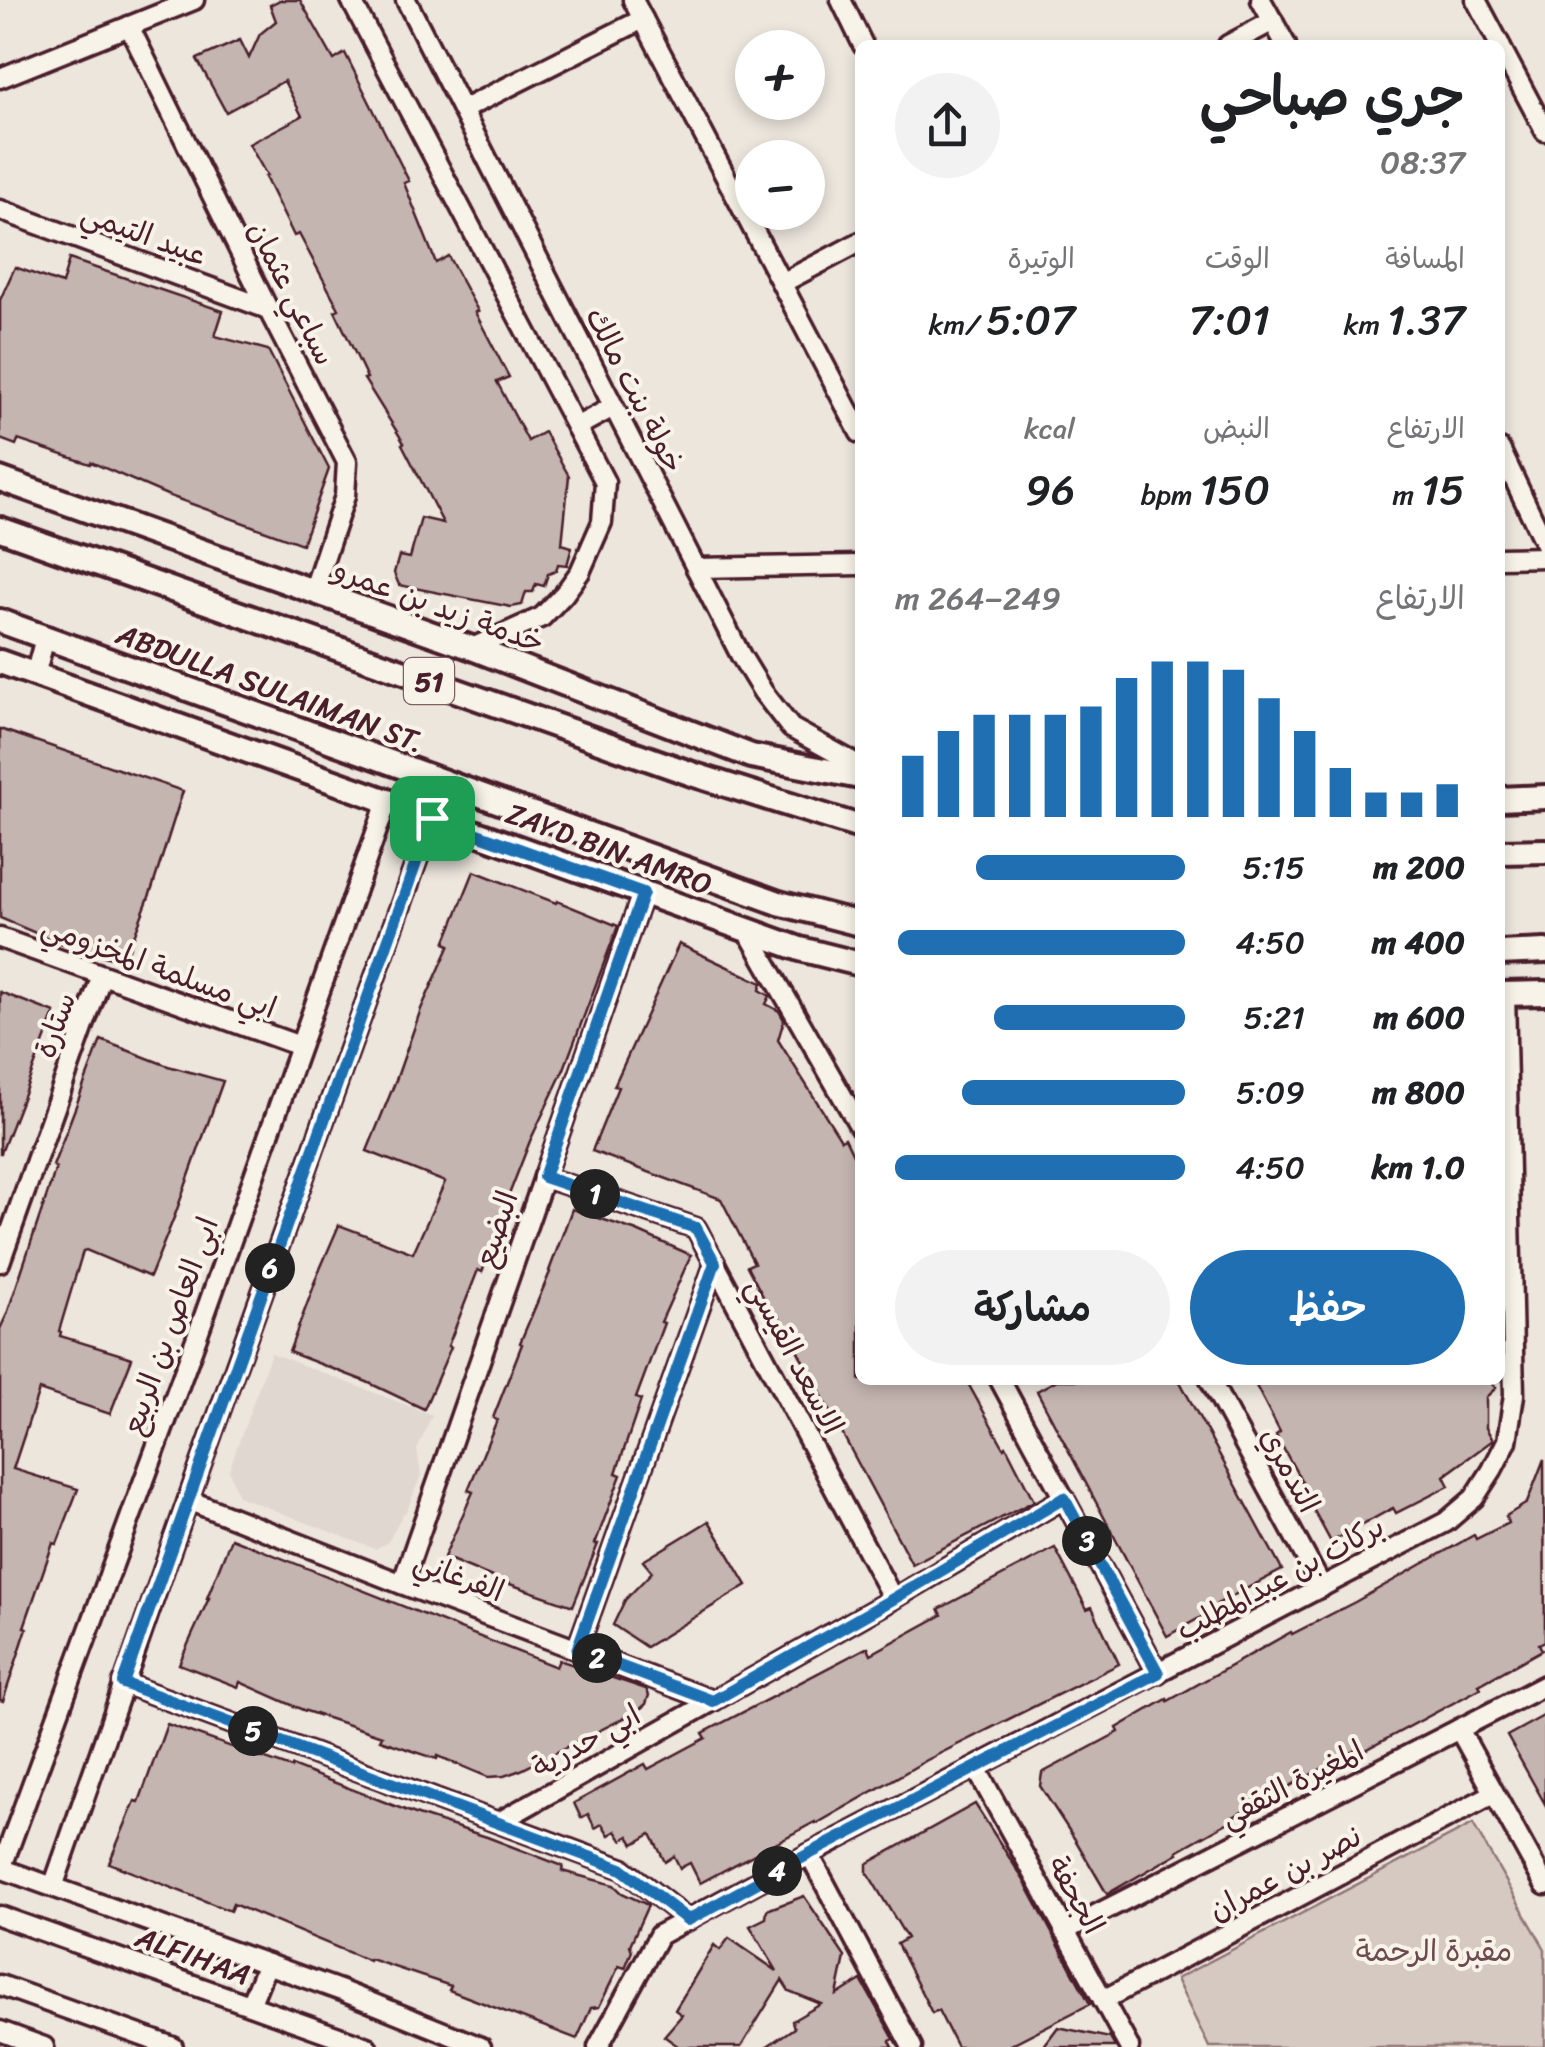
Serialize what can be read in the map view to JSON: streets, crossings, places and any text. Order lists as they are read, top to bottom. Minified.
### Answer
{"streets":{"main road":["خدمة زيد بن عمرو","51","ABDULLA SULAIMAN ST.","ZAYD BIN AMRO"],"street":["عبيد التيمي","سباعي عثمان","خولة بنت مالك","ابي مسلمة المخزومي","ستارة","البضيع","ابي العاص بن الربيع","الاسعد القيسي","التدمري","الفرغاني","بركات بن عبدالمطلب","ابي حدرية","المغيرة الثقفي","نصر بن عمران","الجحفة","ALFIHAA"]},"crossings":[["عبيد التيمي","سباعي عثمان"],["سباعي عثمان","خدمة زيد بن عمرو"],["ZAYD BIN AMRO","البضيع"],["ZAYD BIN AMRO","ابي العاص بن الربيع"],["ابي مسلمة المخزومي","ستارة"],["ابي مسلمة المخزومي","ابي العاص بن الربيع"],["البضيع","الاسعد القيسي"],["البضيع","الفرغاني"],["الاسعد القيسي","ابي حدرية"],["التدمري","بركات بن عبدالمطلب"],["الفرغاني","ابي حدرية"],["بركات بن عبدالمطلب","الجحفة"],["المغيرة الثقفي","الجحفة"],["نصر بن عمران","الجحفة"]],"parks":["مقبرة الرحمة"],"page":{"map_buttons":["+","−"],"heading":["جري صباحي","08:37"],"stats":[["المسافة","1.37 km"],["الوقت","7:01"],["الوتيرة","5:07 /km"],["الارتفاع","15 m"],["النبض","150 bpm"],["kcal","96"]],"chart":["الارتفاع","249–264 m"],"list":[{"name":"200 m","note":"5:15"},{"name":"400 m","note":"4:50"},{"name":"600 m","note":"5:21"},{"name":"800 m","note":"5:09"},{"name":"1.0 km","note":"4:50"}],"pins":["1","6","3","2","5","4"],"buttons":["حفظ","مشاركة"]}}
